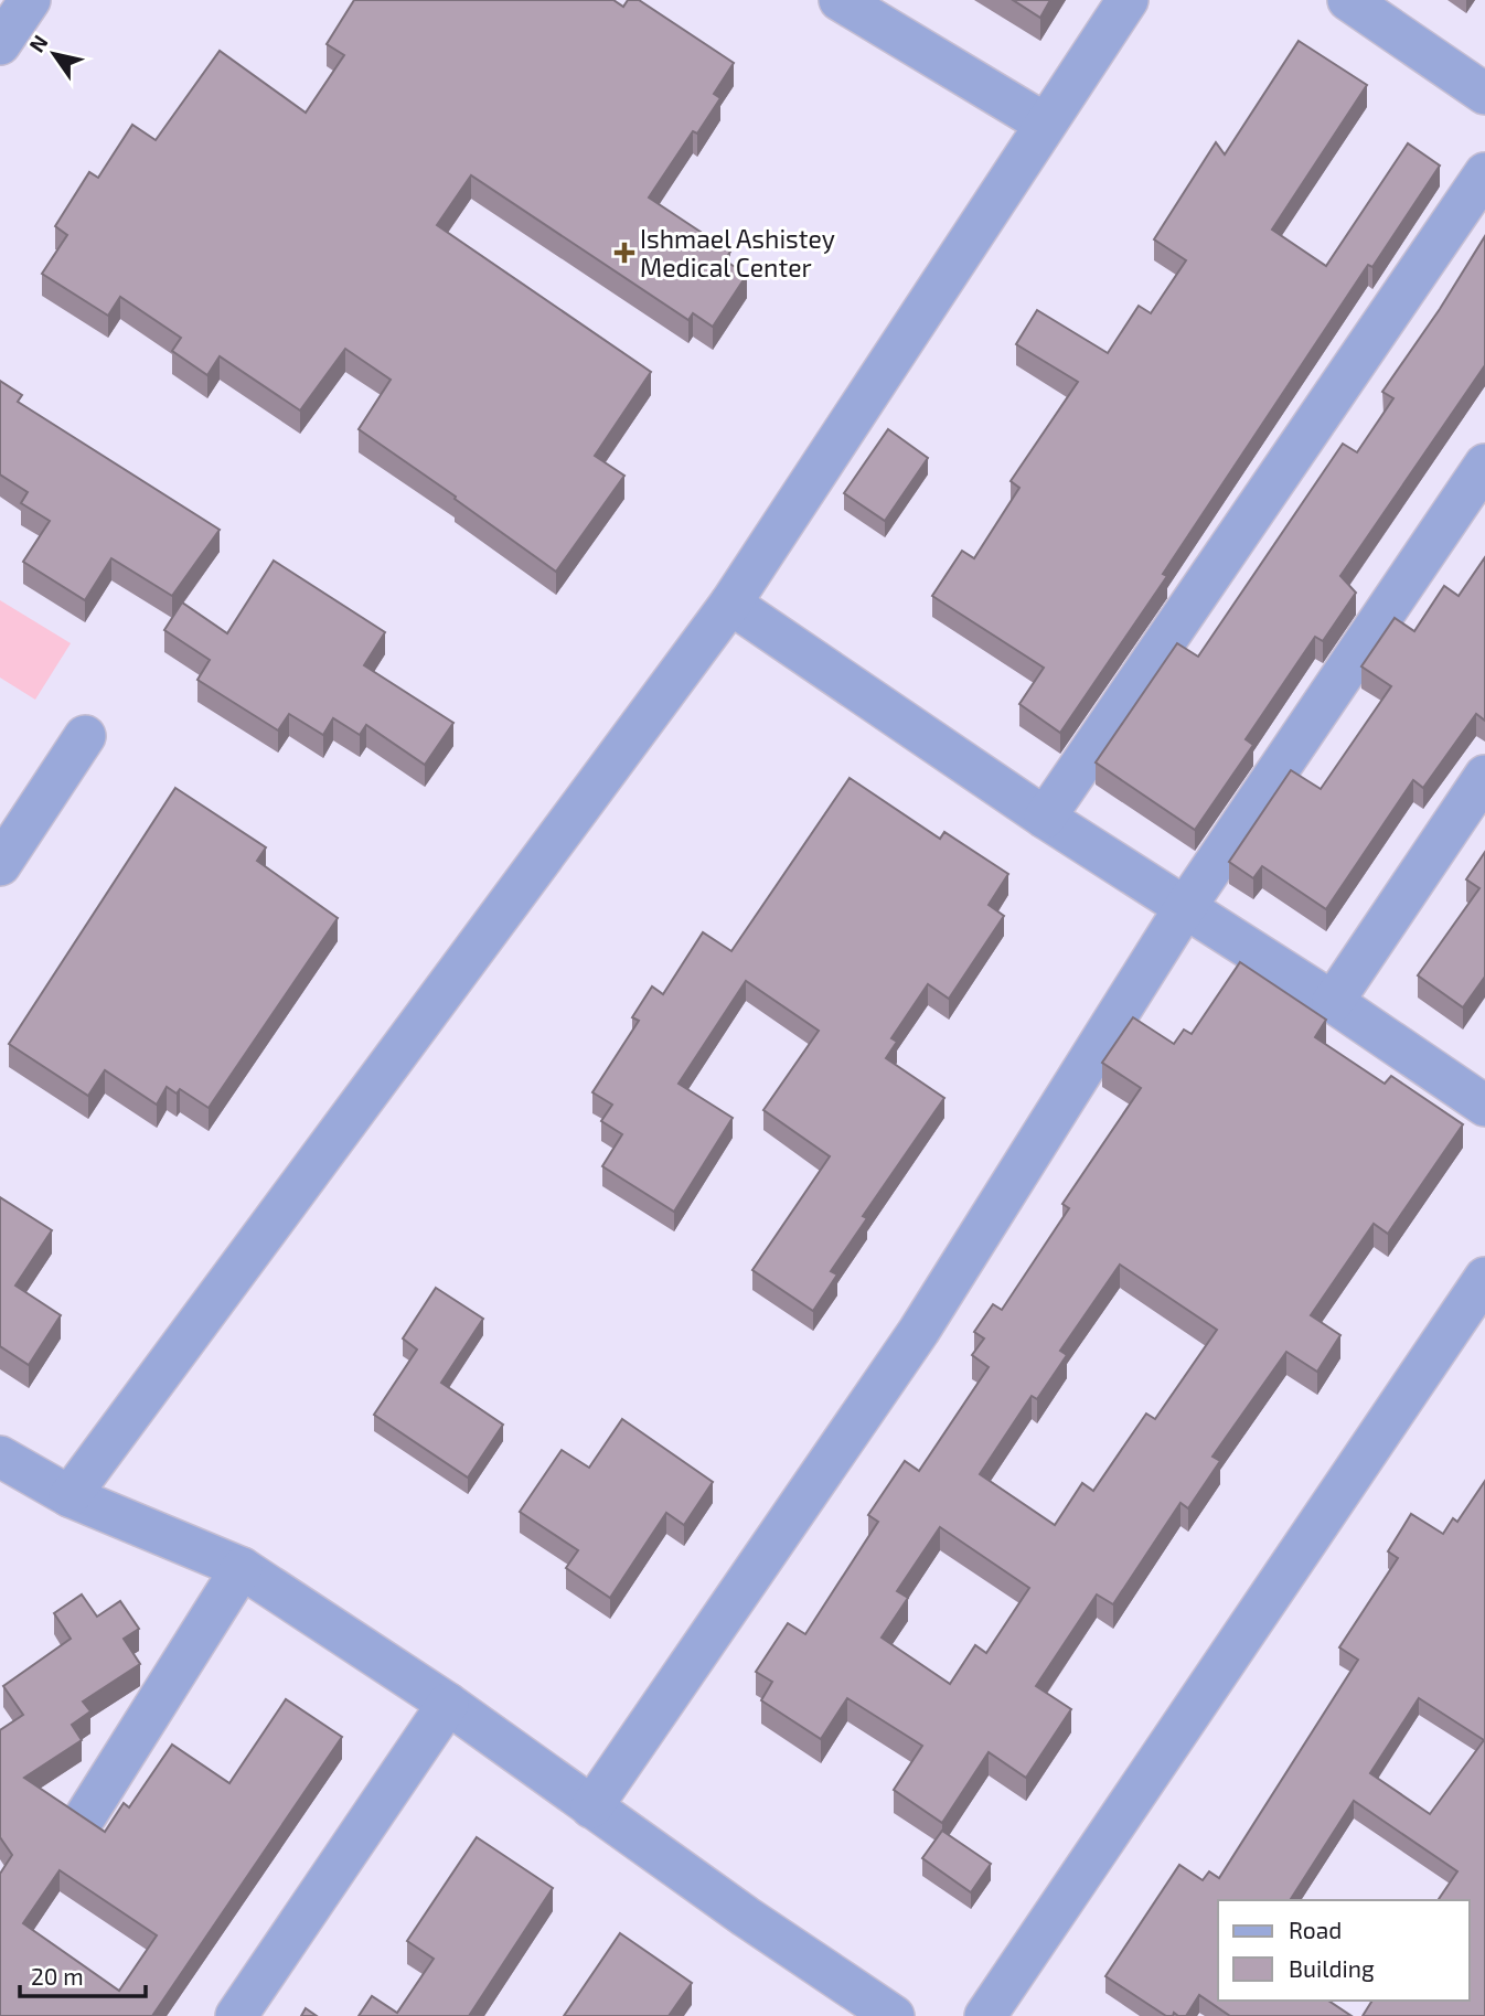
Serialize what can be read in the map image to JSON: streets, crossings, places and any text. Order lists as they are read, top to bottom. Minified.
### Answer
{"places":{"health":["Ishmael Ashistey Medical Center"]},"legend":["Road","Building"],"scale_bar":"20 m","north":"top left"}
